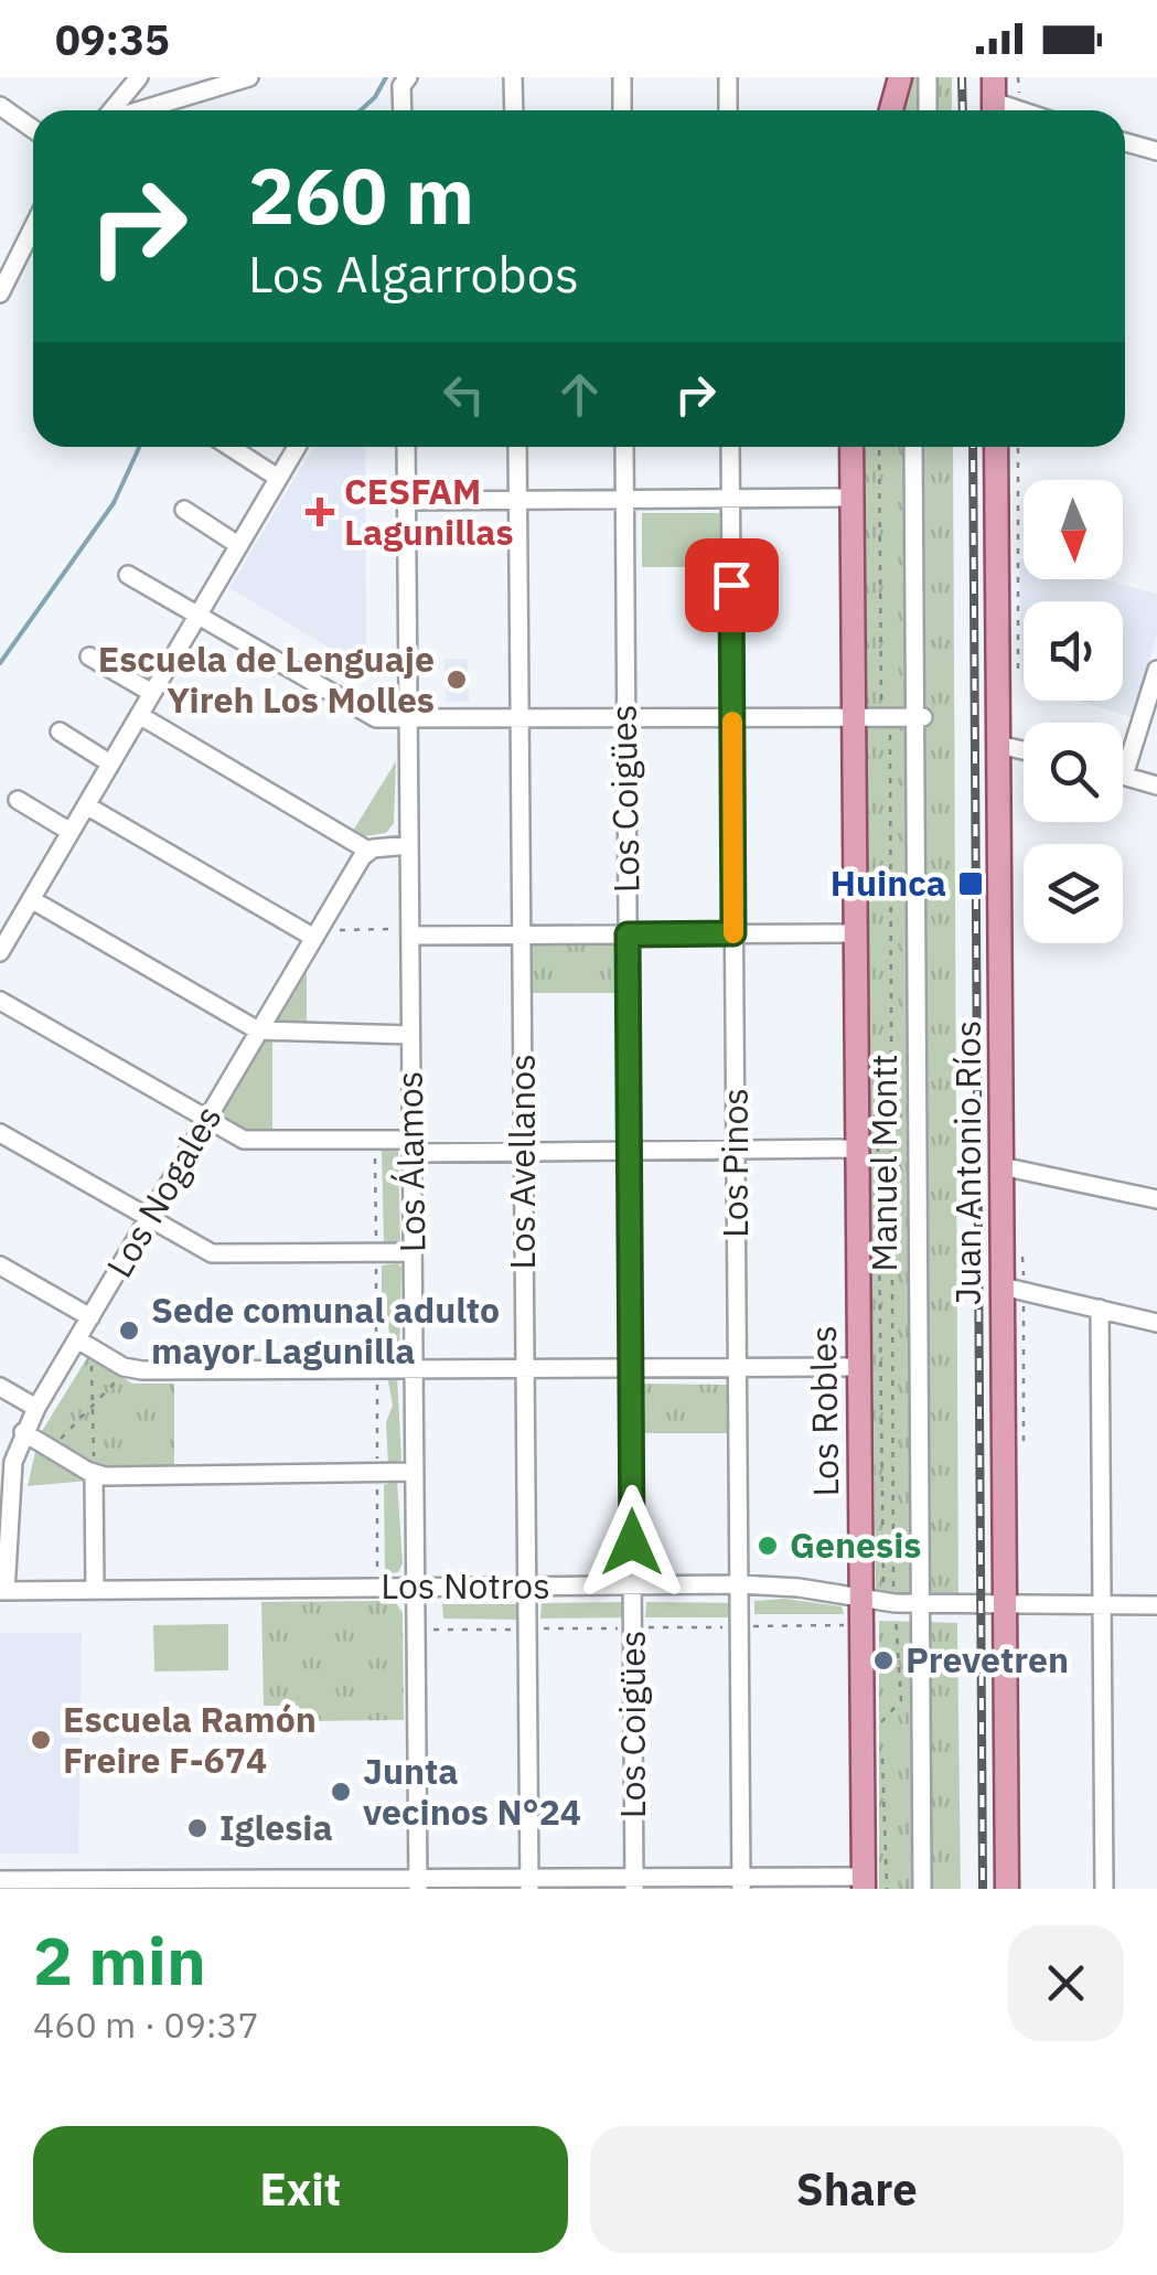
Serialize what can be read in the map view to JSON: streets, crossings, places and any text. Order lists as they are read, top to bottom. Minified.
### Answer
{"streets":{"main road":["Juan Antonio Ríos","Los Robles"],"street":["Los Coigües","Los Álamos","Los Avellanos","Los Pinos","Manuel Montt","Los Nogales","Los Notros"]},"crossings":[["Los Coigües","Los Notros"],["Los Álamos","Los Notros"],["Los Avellanos","Los Notros"],["Los Pinos","Los Notros"],["Manuel Montt","Los Notros"],["Juan Antonio Ríos","Los Notros"],["Los Nogales","Los Notros"],["Los Robles","Los Notros"]],"places":{"health":["CESFAM Lagunillas"],"other":["Escuela de Lenguaje Yireh Los Molles","Sede comunal adulto mayor Lagunilla","Genesis","Prevetren","Escuela Ramón Freire F-674","Junta vecinos N°24","Iglesia"],"transit":["Huinca"]},"north":"bottom","page":{"status":"09:35","turn":["260 m","Los Algarrobos"],"heading":["2 min","460 m · 09:37"],"buttons":["Exit","Share"]}}
